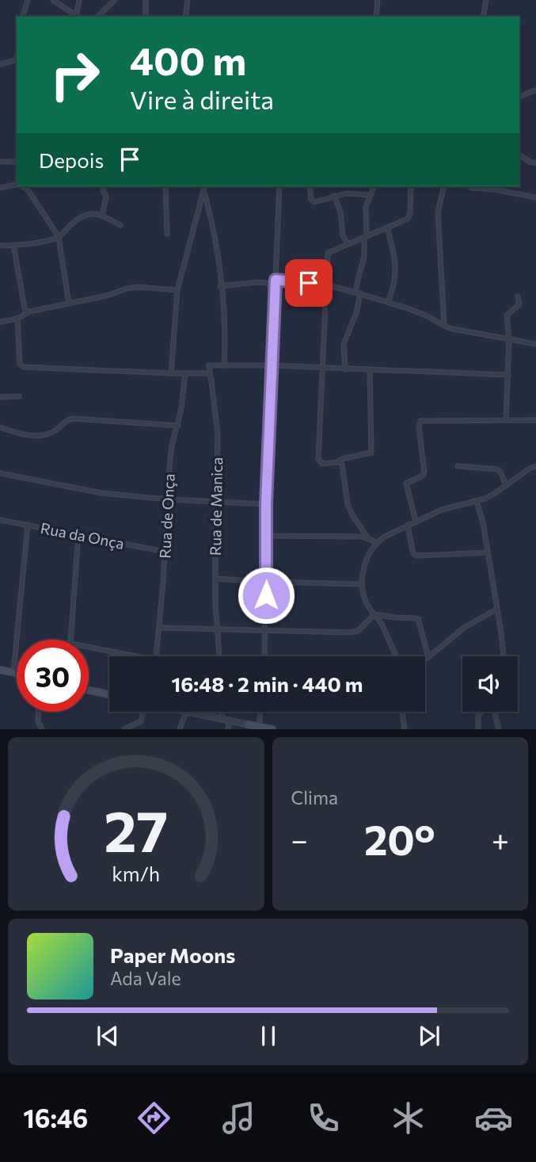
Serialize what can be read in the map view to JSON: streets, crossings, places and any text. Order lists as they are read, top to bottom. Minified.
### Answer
{"streets":{"street":["Rua de Manica","Rua de Onça","Rua da Onça"]},"crossings":[["Rua de Onça","Rua da Onça"]],"page":{"turn":["400 m","Vire à direita"],"then":"Depois","limit":"30","trip":"16:48 · 2 min · 440 m","tile":"Clima","heat":["−","20°","+"],"song":["Paper Moons","Ada Vale"],"tabs":"16:46","gauge":["27","km/h"]}}
